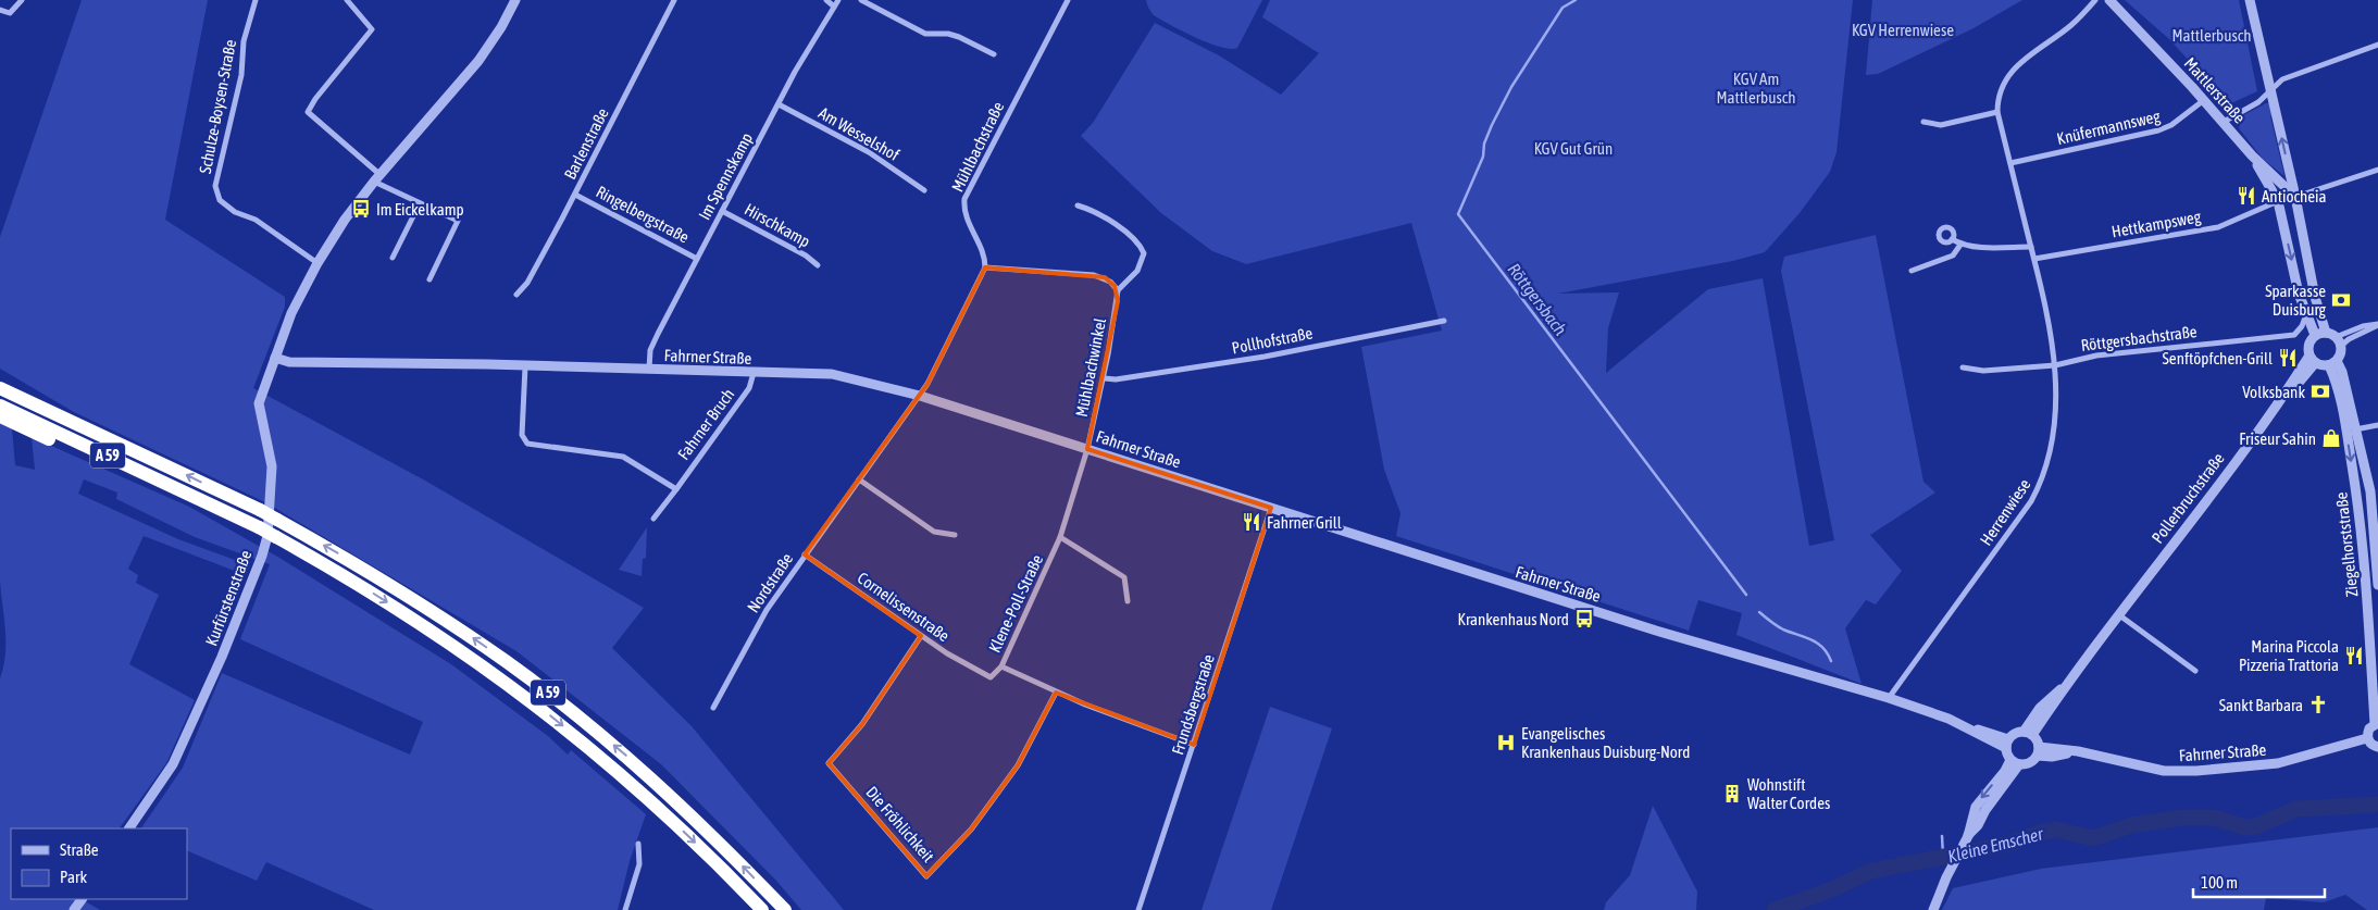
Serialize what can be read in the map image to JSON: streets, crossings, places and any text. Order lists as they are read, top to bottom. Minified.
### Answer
{"streets":{"highway":["A 59"],"street":["Mattlerstraße","Schulze-Boysen-Straße","Knüfermannsweg","Am Wesselshof","Barlenstraße","Mühlbachstraße","Im Spennskamp","Ringelbergstraße","Hettkampsweg","Hirschkamp","Röttgersbachstraße","Pollhofstraße","Fahrner Straße","Mühlbachwinkel","Fahrner Bruch","Pollerbruchstraße","Herrenwiese","Ziegelhorststraße","Nordstraße","Kurfürstenstraße","Klene-Poll-Straße","Cornelissenstraße","Frundsbergstraße","Die Fröhlichkeit"]},"crossings":[["Mattlerstraße","Knüfermannsweg"],["Mattlerstraße","Hettkampsweg"],["Mattlerstraße","Röttgersbachstraße"],["Knüfermannsweg","Herrenwiese"],["Am Wesselshof","Im Spennskamp"],["Barlenstraße","Ringelbergstraße"],["Im Spennskamp","Ringelbergstraße"],["Im Spennskamp","Hirschkamp"],["Im Spennskamp","Fahrner Straße"],["Hettkampsweg","Herrenwiese"],["Röttgersbachstraße","Herrenwiese"],["Pollhofstraße","Mühlbachwinkel"],["Fahrner Straße","Mühlbachwinkel"],["Fahrner Straße","Fahrner Bruch"],["Fahrner Straße","Pollerbruchstraße"],["Fahrner Straße","Herrenwiese"],["Fahrner Straße","Ziegelhorststraße"],["Fahrner Straße","Nordstraße"],["Fahrner Straße","Kurfürstenstraße"],["Fahrner Straße","Klene-Poll-Straße"],["Fahrner Straße","Frundsbergstraße"],["Mühlbachwinkel","Klene-Poll-Straße"],["Nordstraße","Cornelissenstraße"],["Klene-Poll-Straße","Cornelissenstraße"],["Cornelissenstraße","Die Fröhlichkeit"]],"water":["Röttgersbach","Kleine Emscher"],"parks":["KGV Herrenwiese","Mattlerbusch","KGV Am Mattlerbusch","KGV Gut Grün"],"places":{"restaurant":["Antiocheia","Senftöpfchen-Grill","Fahrner Grill","Marina Piccola Pizzeria Trattoria"],"bus stop":["Im Eickelkamp","Krankenhaus Nord"],"bank":["Sparkasse Duisburg","Volksbank"],"shop":["Friseur Sahin"],"church":["Sankt Barbara"],"hospital":["Evangelisches Krankenhaus Duisburg-Nord"],"building":["Wohnstift Walter Cordes"]},"legend":["Straße","Park"],"scale_bar":"100 m"}
